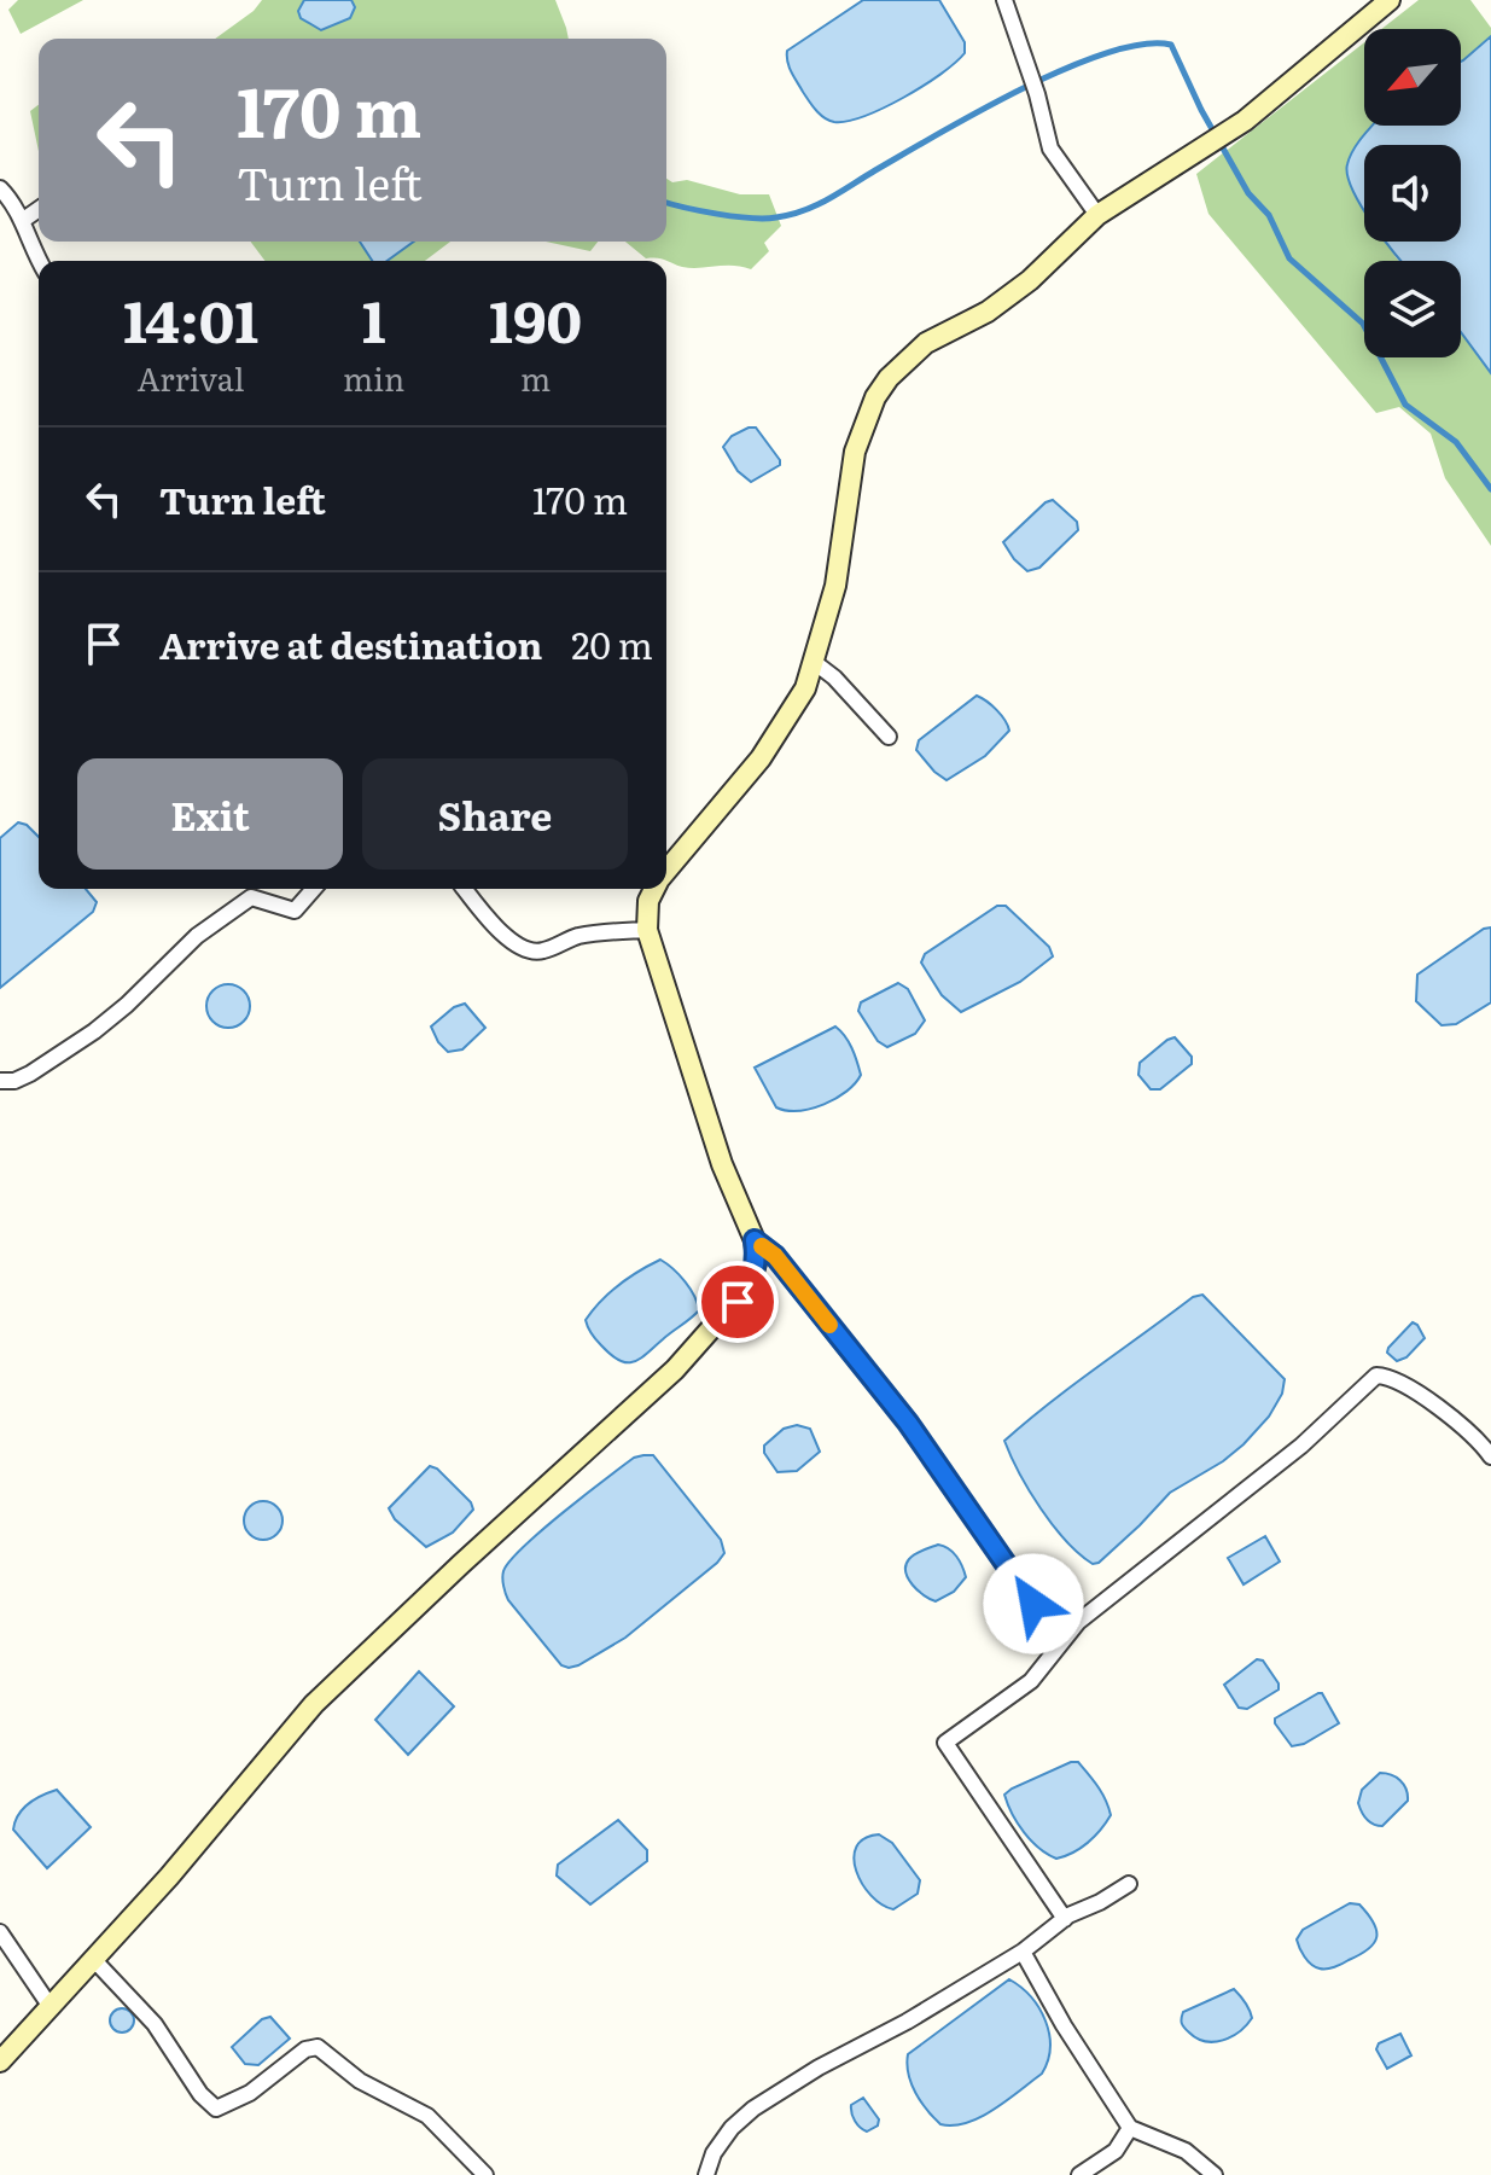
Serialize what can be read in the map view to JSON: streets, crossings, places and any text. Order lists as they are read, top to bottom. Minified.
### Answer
{"north":"bottom left","page":{"turn":["170 m","Turn left"],"eta":["14:01","Arrival","1","min","190","m"],"list":[{"name":"Turn left","value":"170 m"},{"name":"Arrive at destination","value":"20 m"}],"buttons":["Exit","Share"]}}
